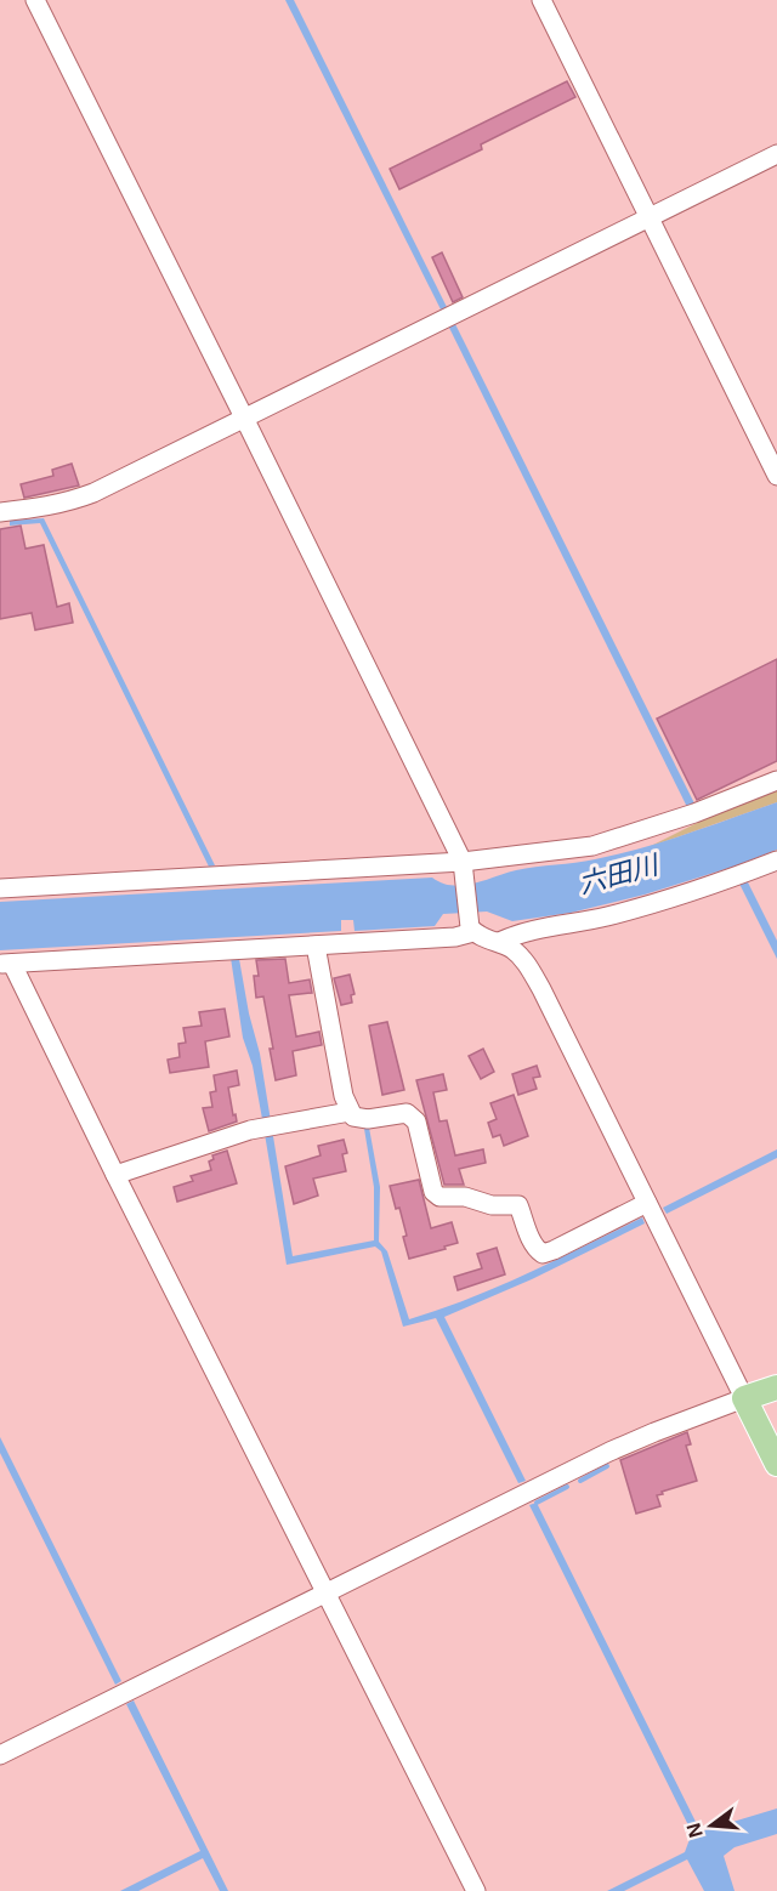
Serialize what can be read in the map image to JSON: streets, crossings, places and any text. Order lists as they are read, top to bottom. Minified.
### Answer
{"water":["六田川"],"north":"left"}
